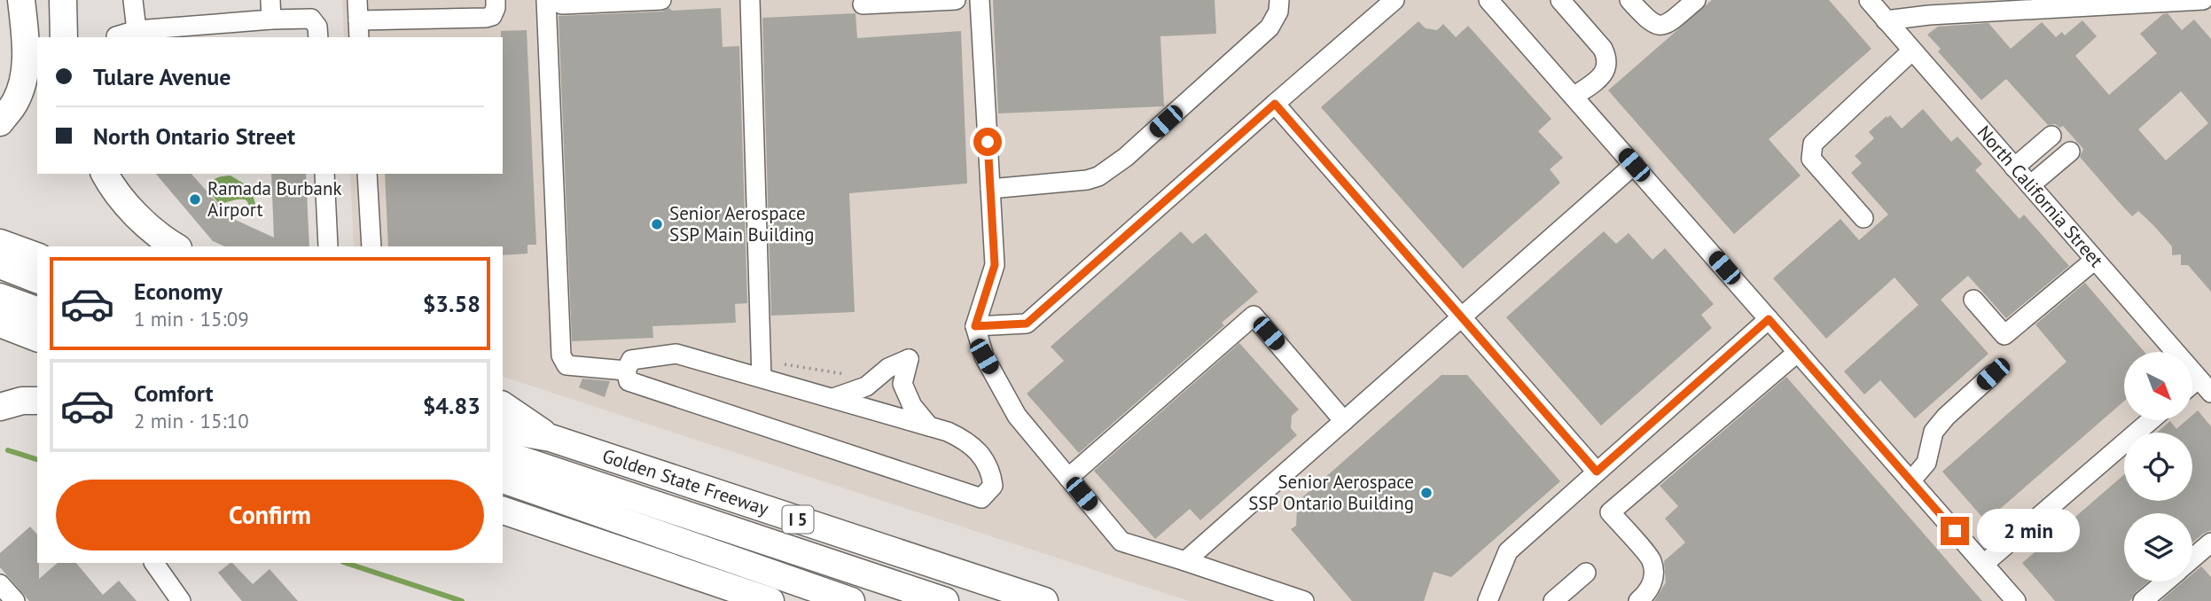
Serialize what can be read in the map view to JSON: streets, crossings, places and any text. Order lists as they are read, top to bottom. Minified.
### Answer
{"streets":{"highway":["Golden State Freeway","I 5"],"street":["North California Street"]},"places":["Ramada Burbank Airport","Senior Aerospace SSP Main Building","Senior Aerospace SSP Ontario Building"],"north":"bottom right","page":{"banner":["Tulare Avenue","North Ontario Street"],"list":[{"name":"Economy","note":"1 min · 15:09","value":"$3.58"},{"name":"Comfort","note":"2 min · 15:10","value":"$4.83"}],"buttons":"Confirm","bubble":"2 min"}}
